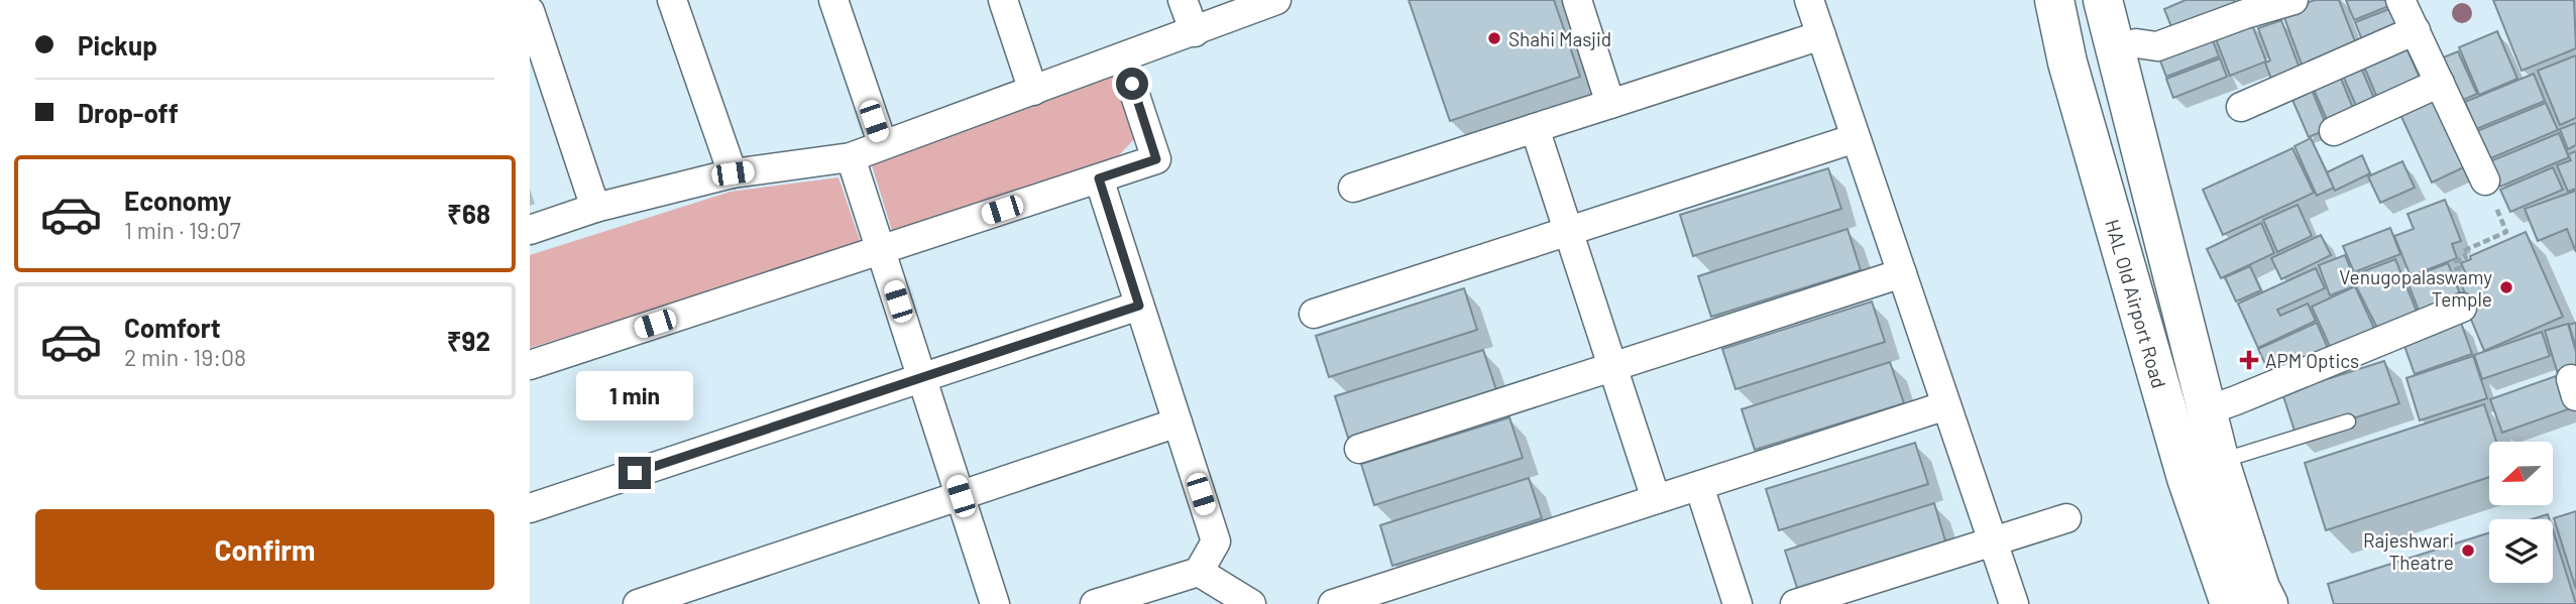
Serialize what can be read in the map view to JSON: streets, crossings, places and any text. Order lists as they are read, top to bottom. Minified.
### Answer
{"streets":{"main road":["HAL Old Airport Road"]},"places":{"other":["Shahi Masjid","Venugopalaswamy Temple","Rajeshwari Theatre"],"health":["APM Optics"]},"north":"left","page":{"banner":["Pickup","Drop-off"],"list":[{"name":"Economy","note":"1 min · 19:07","value":"₹68"},{"name":"Comfort","note":"2 min · 19:08","value":"₹92"}],"bubble":"1 min","buttons":"Confirm"}}
